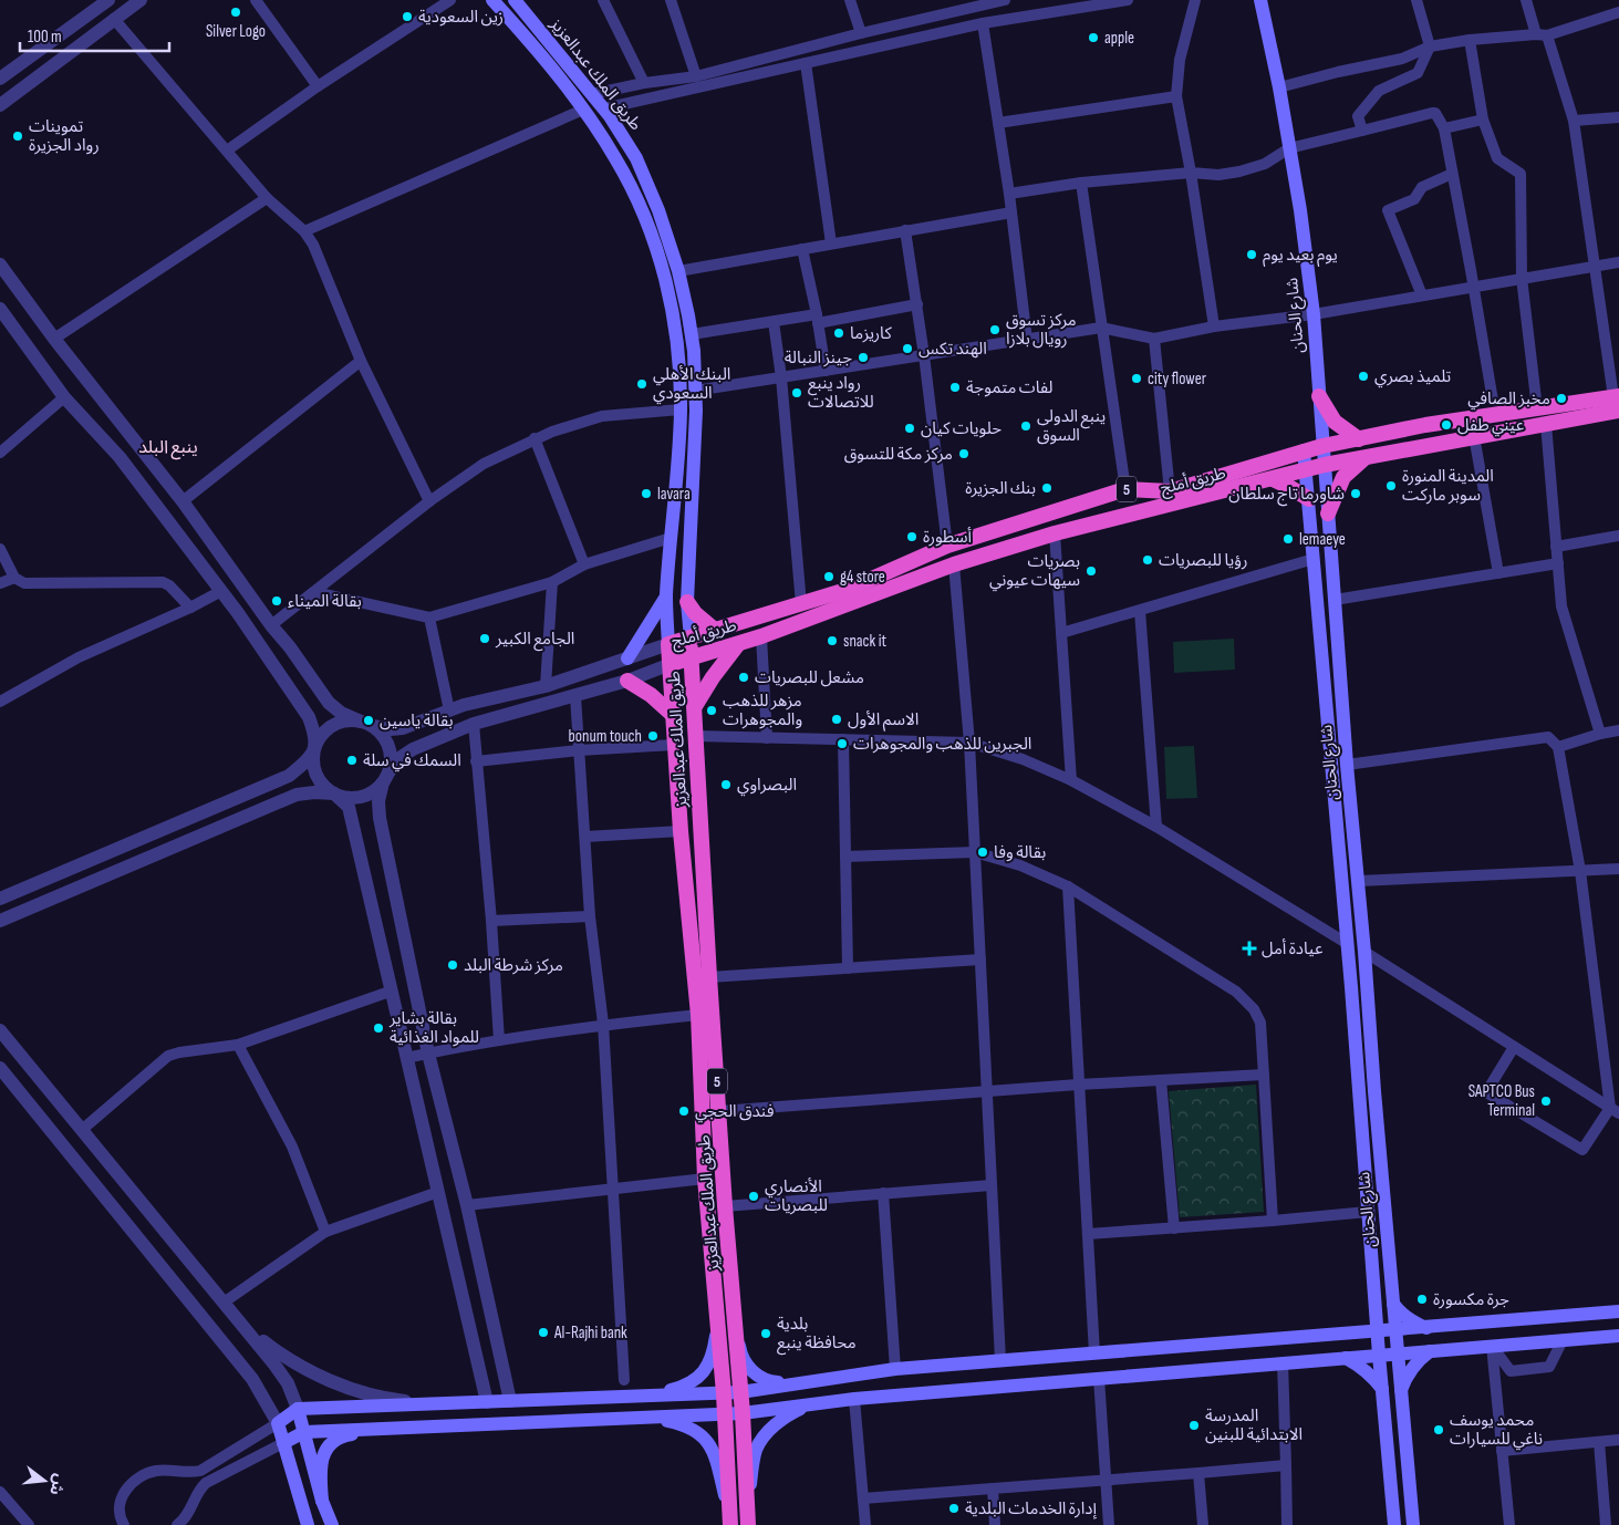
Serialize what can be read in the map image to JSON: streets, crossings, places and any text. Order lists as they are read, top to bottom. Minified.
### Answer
{"streets":{"highway":["طريق الملك عبدالعزيز","طريق أملج","5"],"main road":["شارع الحنان"]},"crossings":[["طريق الملك عبدالعزيز","طريق أملج"],["شارع الحنان","طريق أملج"]],"districts":["ينبع البلد"],"places":{"other":["Silver Logo","زين السعودية","apple","تموينات رواد الجزيرة","يوم بعيد يوم","مركز تسوق رويال بلازا","كاريزما","الهند تكس","جينز النبالة","تلميذ بصري","city flower","البنك الأهلي السعودي","لفات متموجة","رواد ينبع للاتصالات","مخبز الصافي","عيني طفل","ينبع الدولى السوق","حلويات كيان","مركز مكة للتسوق","المدينة المنورة سوبر ماركت","بنك الجزيرة","lavara","شاورما تاج سلطان","أسطورة","lemaeye","رؤيا للبصريات","بصريات سيهات عيوني","g4 store","بقالة الميناء","الجامع الكبير","snack it","مشعل للبصريات","مزهر للذهب والمجوهرات","الاسم الأول","بقالة ياسين","bonum touch","الجبرين للذهب والمجوهرات","السمك في سلة","البصراوي","بقالة وفا","مركز شرطة البلد","بقالة بشاير للمواد الغذائية","SAPTCO Bus Terminal","فندق الحجي","الأنصاري للبصريات","جرة مكسورة","Al-Rajhi bank","بلدية محافظة ينبع","المدرسة الابتدائية للبنين","محمد يوسف ناغي للسيارات","إدارة الخدمات البلدية"],"health":["عيادة أمل"]},"scale_bar":"100 m","north":"right"}
